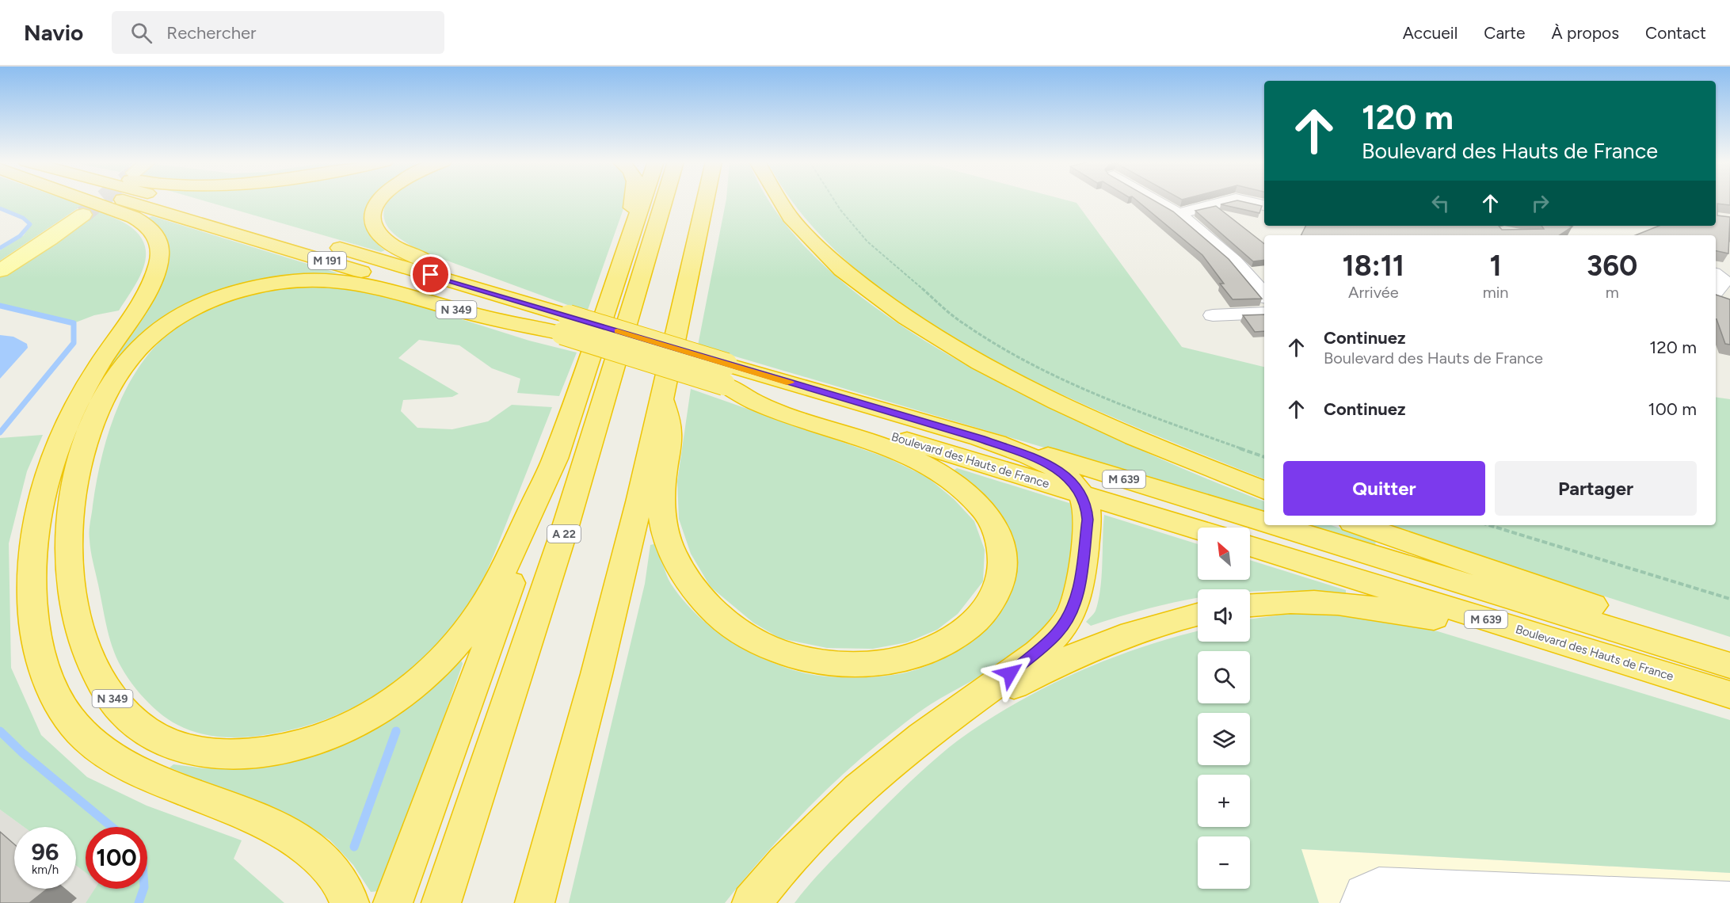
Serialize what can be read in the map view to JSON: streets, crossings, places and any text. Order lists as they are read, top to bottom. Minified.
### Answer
{"streets":{"highway":["M 191","N 349","Boulevard des Hauts de France","M 639","A 22"]},"crossings":[["M 191","N 349"],["M 191","Boulevard des Hauts de France"]],"north":"top left","page":{"header":"Navio","search":"Rechercher","nav":["Accueil","Carte","À propos","Contact"],"turn":["120 m","Boulevard des Hauts de France"],"eta":["18:11","Arrivée","1","min","360","m"],"list":[{"name":"Continuez","note":"Boulevard des Hauts de France","value":"120 m"},{"name":"Continuez","value":"100 m"}],"buttons":["Quitter","Partager"],"map_buttons":["+","−"],"speed":"96 km/h","limit":"100"}}
